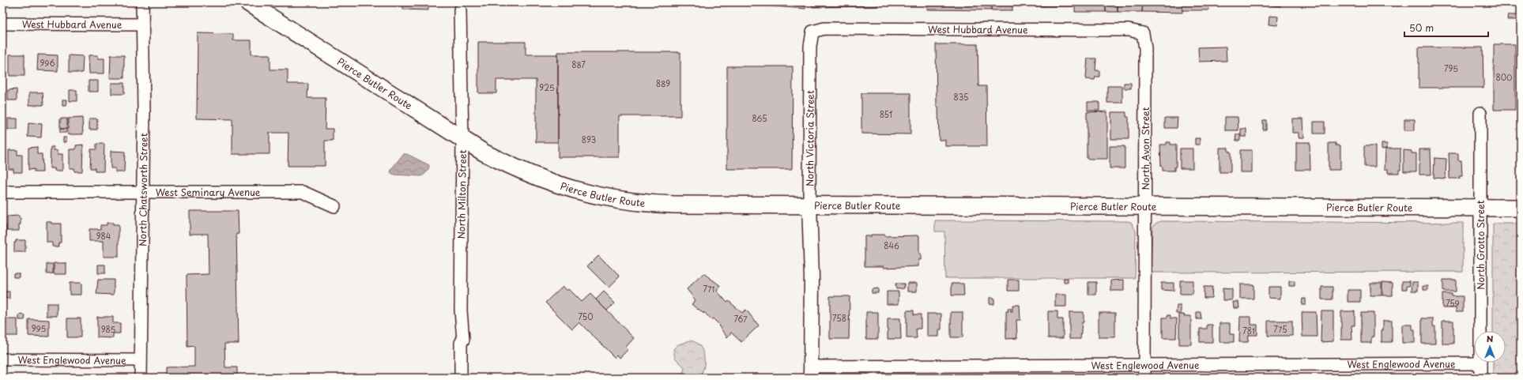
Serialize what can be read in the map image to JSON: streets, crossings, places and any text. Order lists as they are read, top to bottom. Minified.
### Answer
{"streets":{"main road":["Pierce Butler Route"],"street":["West Hubbard Avenue","North Victoria Street","North Avon Street","North Chatsworth Street","West Seminary Avenue","North Milton Street","North Grotto Street","West Englewood Avenue"]},"crossings":[["West Hubbard Avenue","North Victoria Street"],["West Hubbard Avenue","North Avon Street"],["West Hubbard Avenue","North Chatsworth Street"],["Pierce Butler Route","North Victoria Street"],["Pierce Butler Route","North Avon Street"],["Pierce Butler Route","North Milton Street"],["Pierce Butler Route","North Grotto Street"],["North Victoria Street","West Englewood Avenue"],["North Avon Street","West Englewood Avenue"],["North Chatsworth Street","West Seminary Avenue"],["North Chatsworth Street","West Englewood Avenue"],["North Grotto Street","West Englewood Avenue"]],"house_numbers":["996","887","795","800","889","925","835","851","865","893","984","846","771","759","750","758","767","995","985","775","781"],"scale_bar":"50 m","north":"top"}
